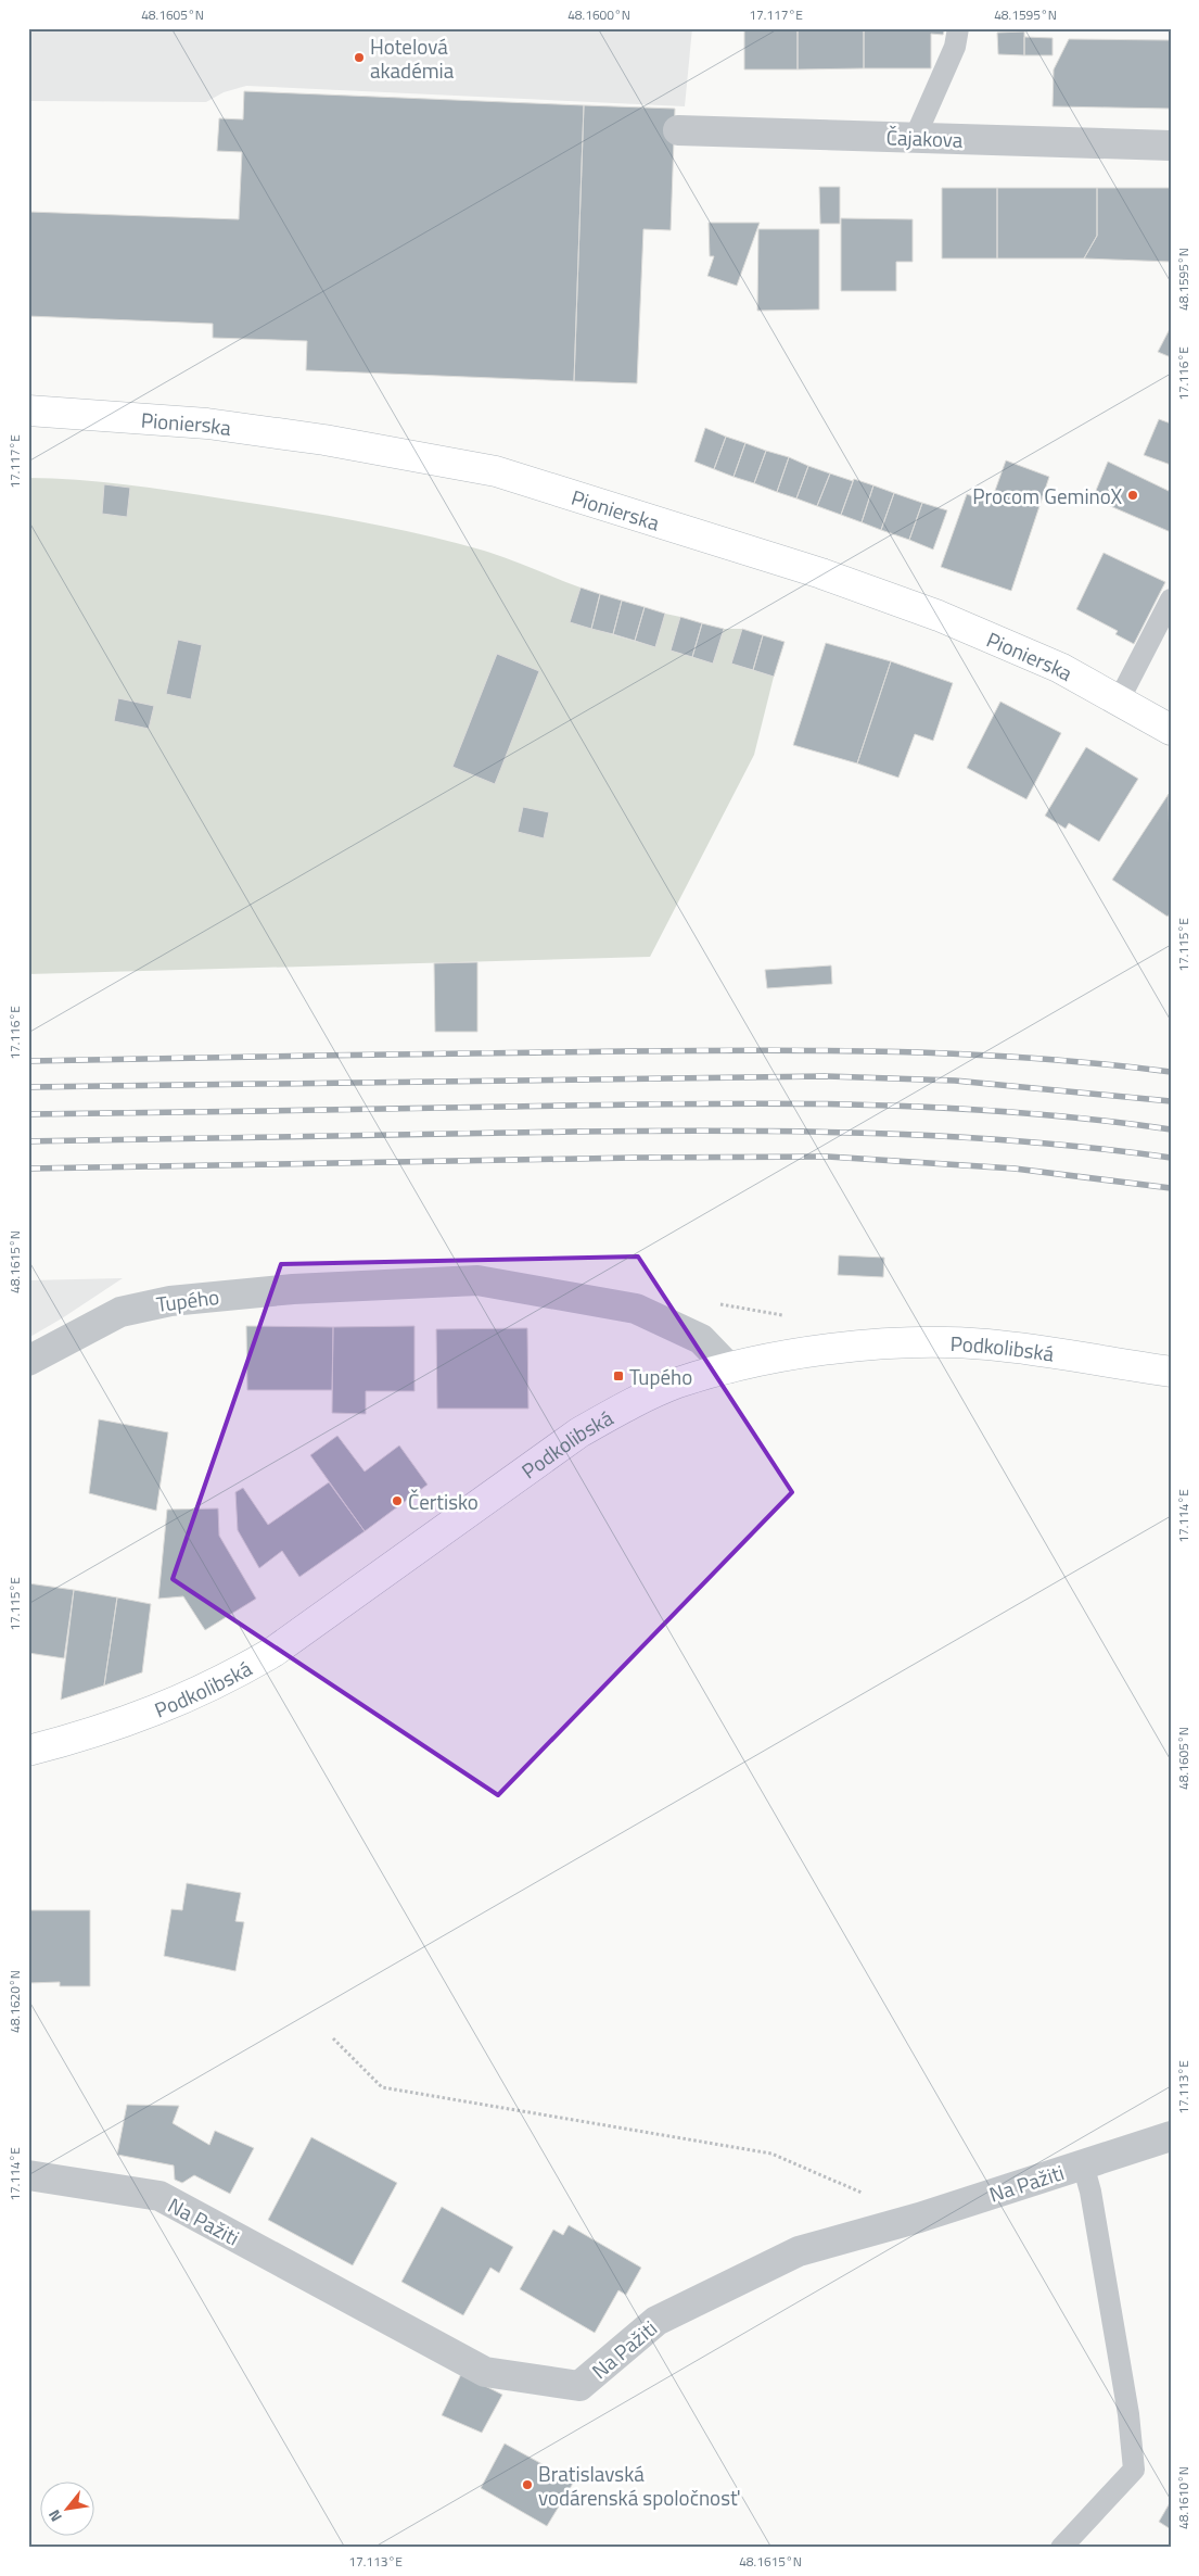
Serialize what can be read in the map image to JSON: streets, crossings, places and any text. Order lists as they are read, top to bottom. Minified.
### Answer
{"streets":{"street":["Čajakova","Pionierska","Tupého","Podkolibská","Na Pažiti"]},"crossings":[["Tupého","Podkolibská"]],"places":{"other":["Hotelová akadémia","Procom GeminoX","Čertisko","Bratislavská vodárenská spoločnosť"],"transit":["Tupého"]},"north":"bottom left","coordinates":["48.1605°N","48.1600°N","17.117°E","48.1595°N","17.116°E","17.115°E","48.1615°N","17.114°E","48.1620°N","17.113°E","48.1610°N"]}
